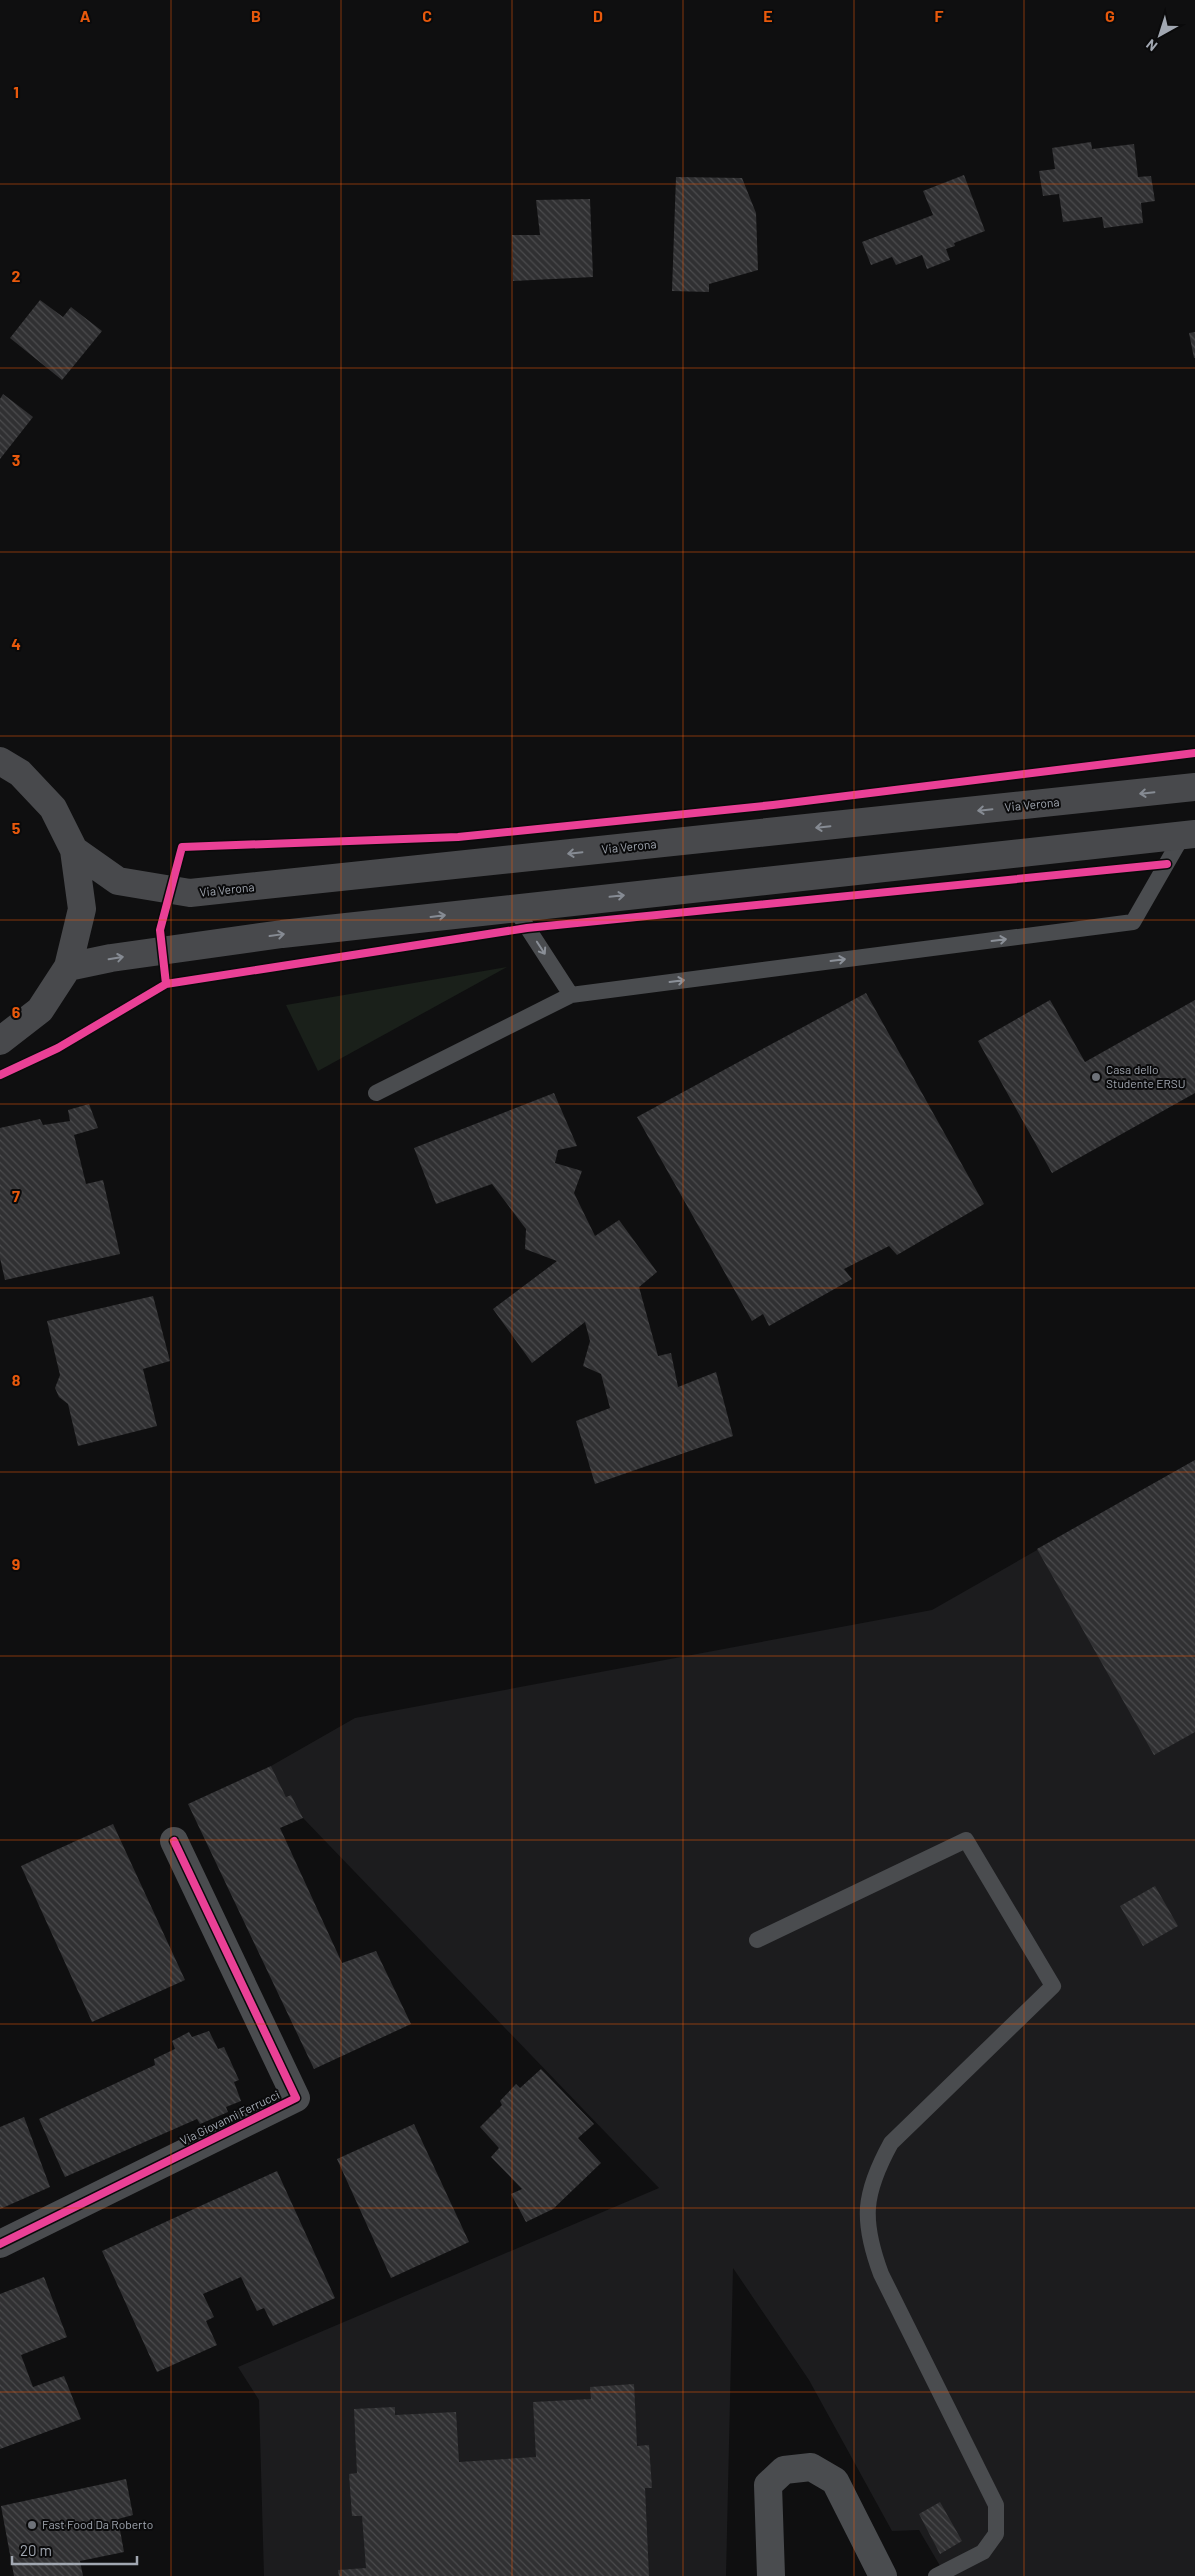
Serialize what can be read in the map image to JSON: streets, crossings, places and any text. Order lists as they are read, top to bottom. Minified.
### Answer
{"streets":{"main road":["Via Verona"],"street":["Via Giovanni Ferrucci"]},"places":["Casa dello Studente ERSU","Fast Food Da Roberto"],"scale_bar":"20 m","north":"bottom left","grid":{"columns":["A","B","C","D","E","F","G"],"rows":["1","2","3","4","5","6","7","8","9"]}}
